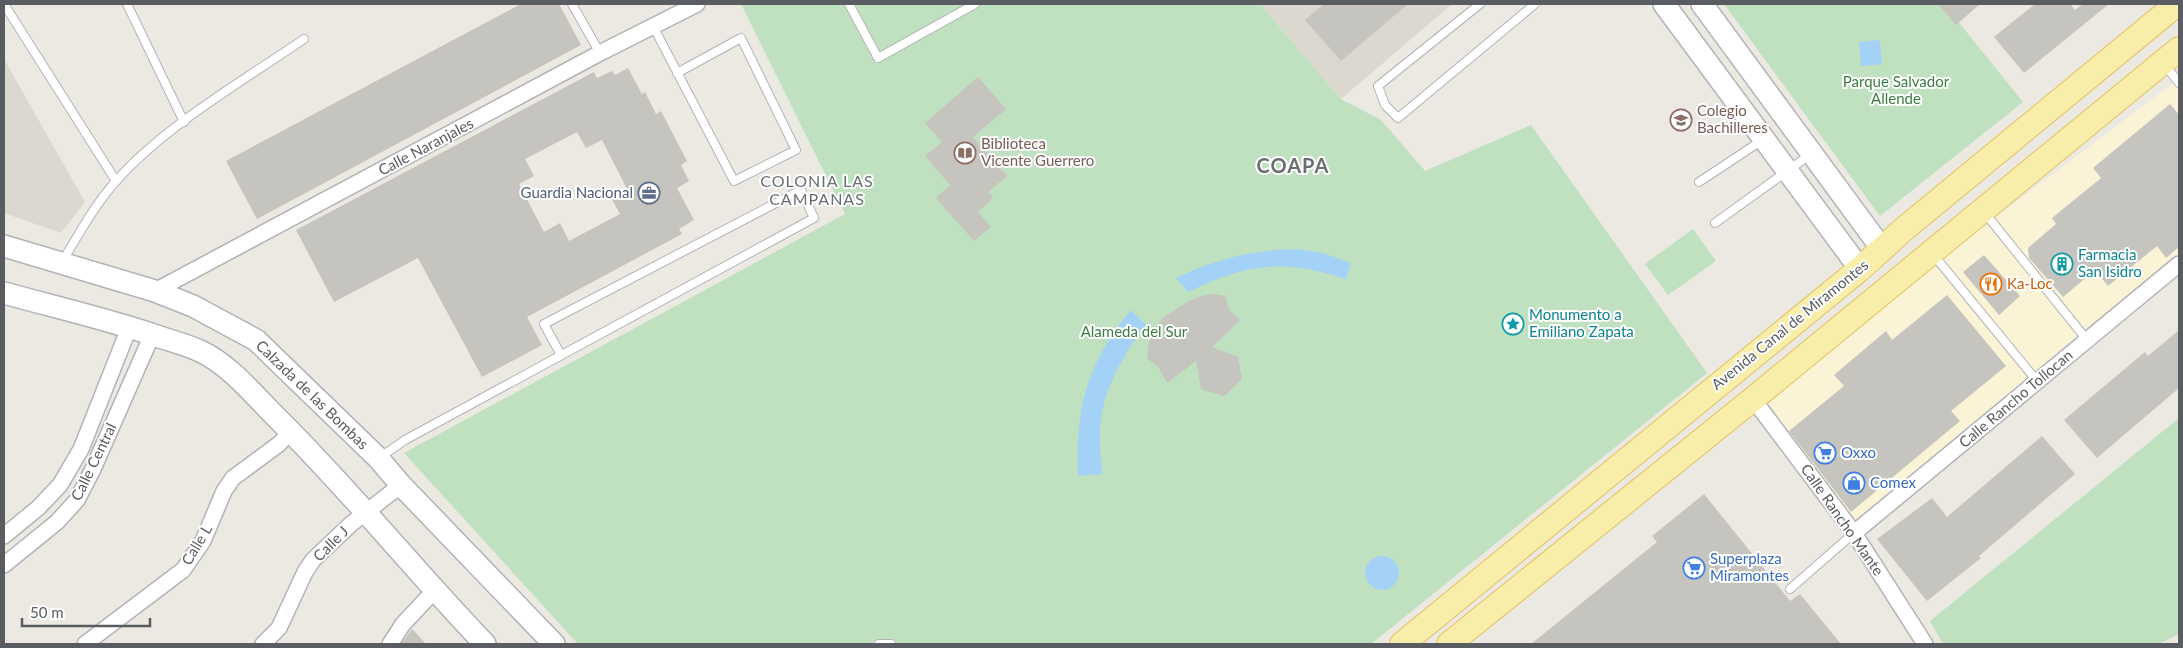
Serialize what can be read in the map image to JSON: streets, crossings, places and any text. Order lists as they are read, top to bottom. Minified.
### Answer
{"streets":{"main road":["Avenida Canal de Miramontes","Calzada de las Bombas"],"street":["Calle Naranjales","Calle Rancho Tollocan","Calle Central","Calle Rancho Mante","Calle J","Calle L"]},"crossings":[["Calle Naranjales","Calzada de las Bombas"],["Calzada de las Bombas","Calle J"],["Calle Rancho Tollocan","Calle Rancho Mante"]],"districts":["COAPA","COLONIA LAS CAMPANAS"],"parks":["Parque Salvador Allende","Alameda del Sur"],"places":{"school or university":["Colegio Bachilleres"],"library":["Biblioteca Vicente Guerrero"],"office":["Guardia Nacional"],"building":["Farmacia San Isidro"],"restaurant":["Ka-Loc"],"place":["Monumento a Emiliano Zapata"],"supermarket":["Oxxo","Superplaza Miramontes"],"shop":["Comex"]},"scale_bar":"50 m"}
